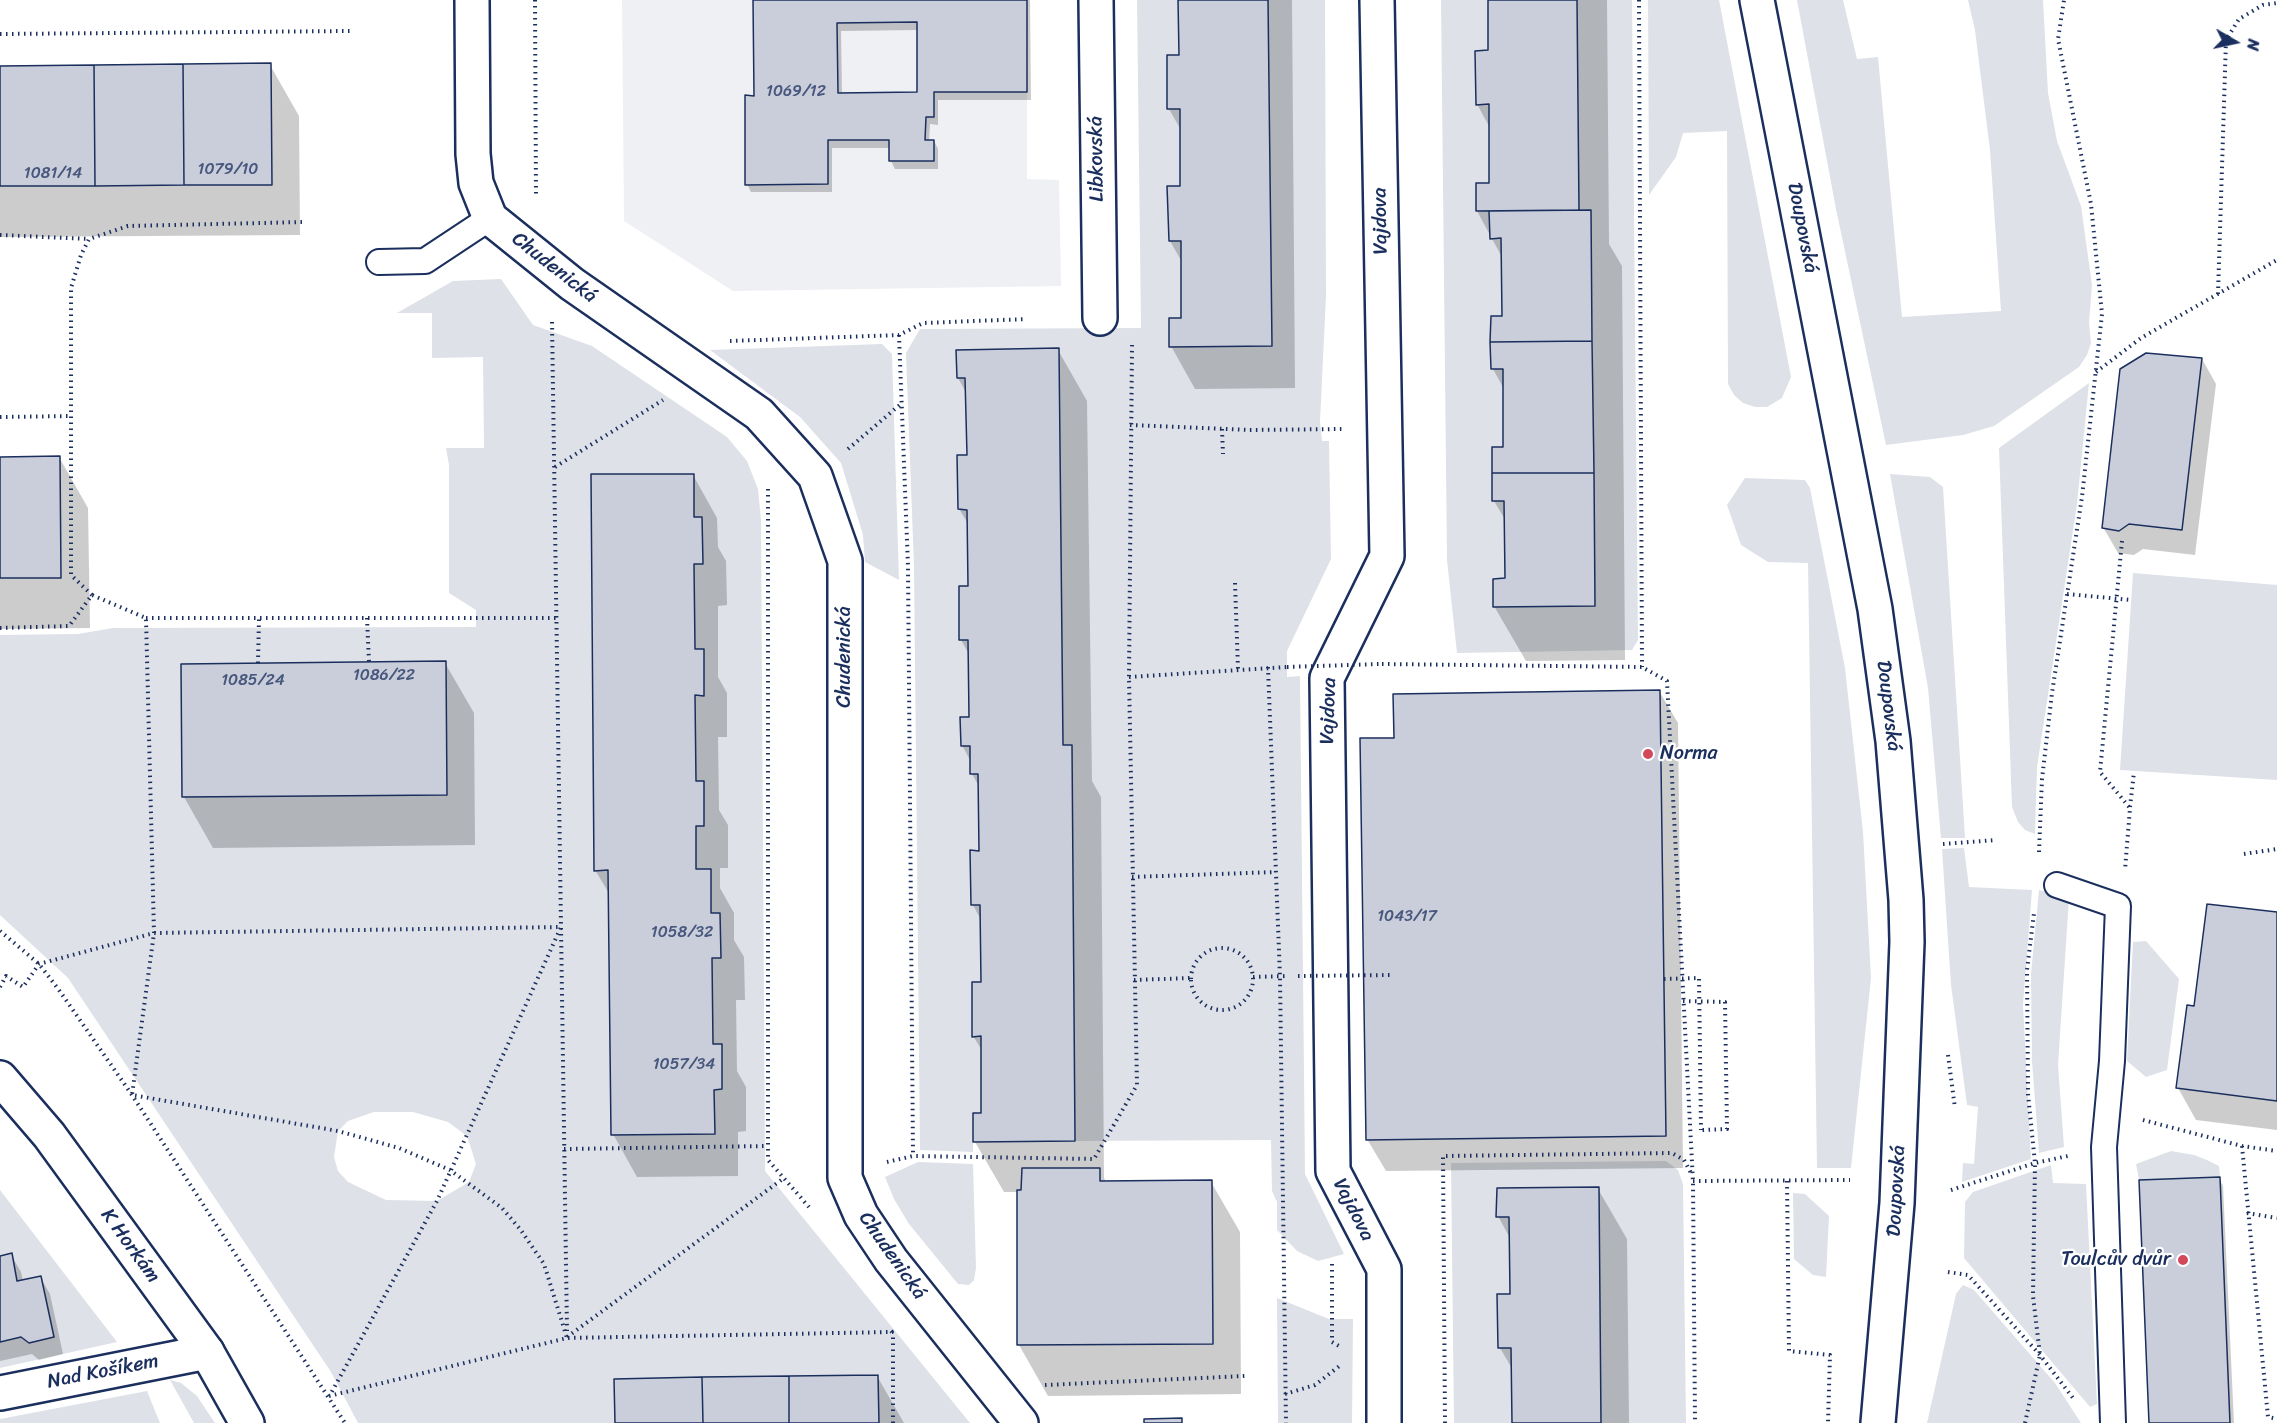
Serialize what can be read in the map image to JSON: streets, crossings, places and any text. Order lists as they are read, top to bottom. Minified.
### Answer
{"streets":{"street":["Libkovská","Vajdova","Doupovská","Chudenická","K Horkám","Nad Košíkem"]},"crossings":[["K Horkám","Nad Košíkem"]],"places":["Norma","Toulcův dvůr"],"house_numbers":["1069/12","1079/10","1081/14","1086/22","1085/24","1043/17","1058/32","1057/34"],"north":"right"}
